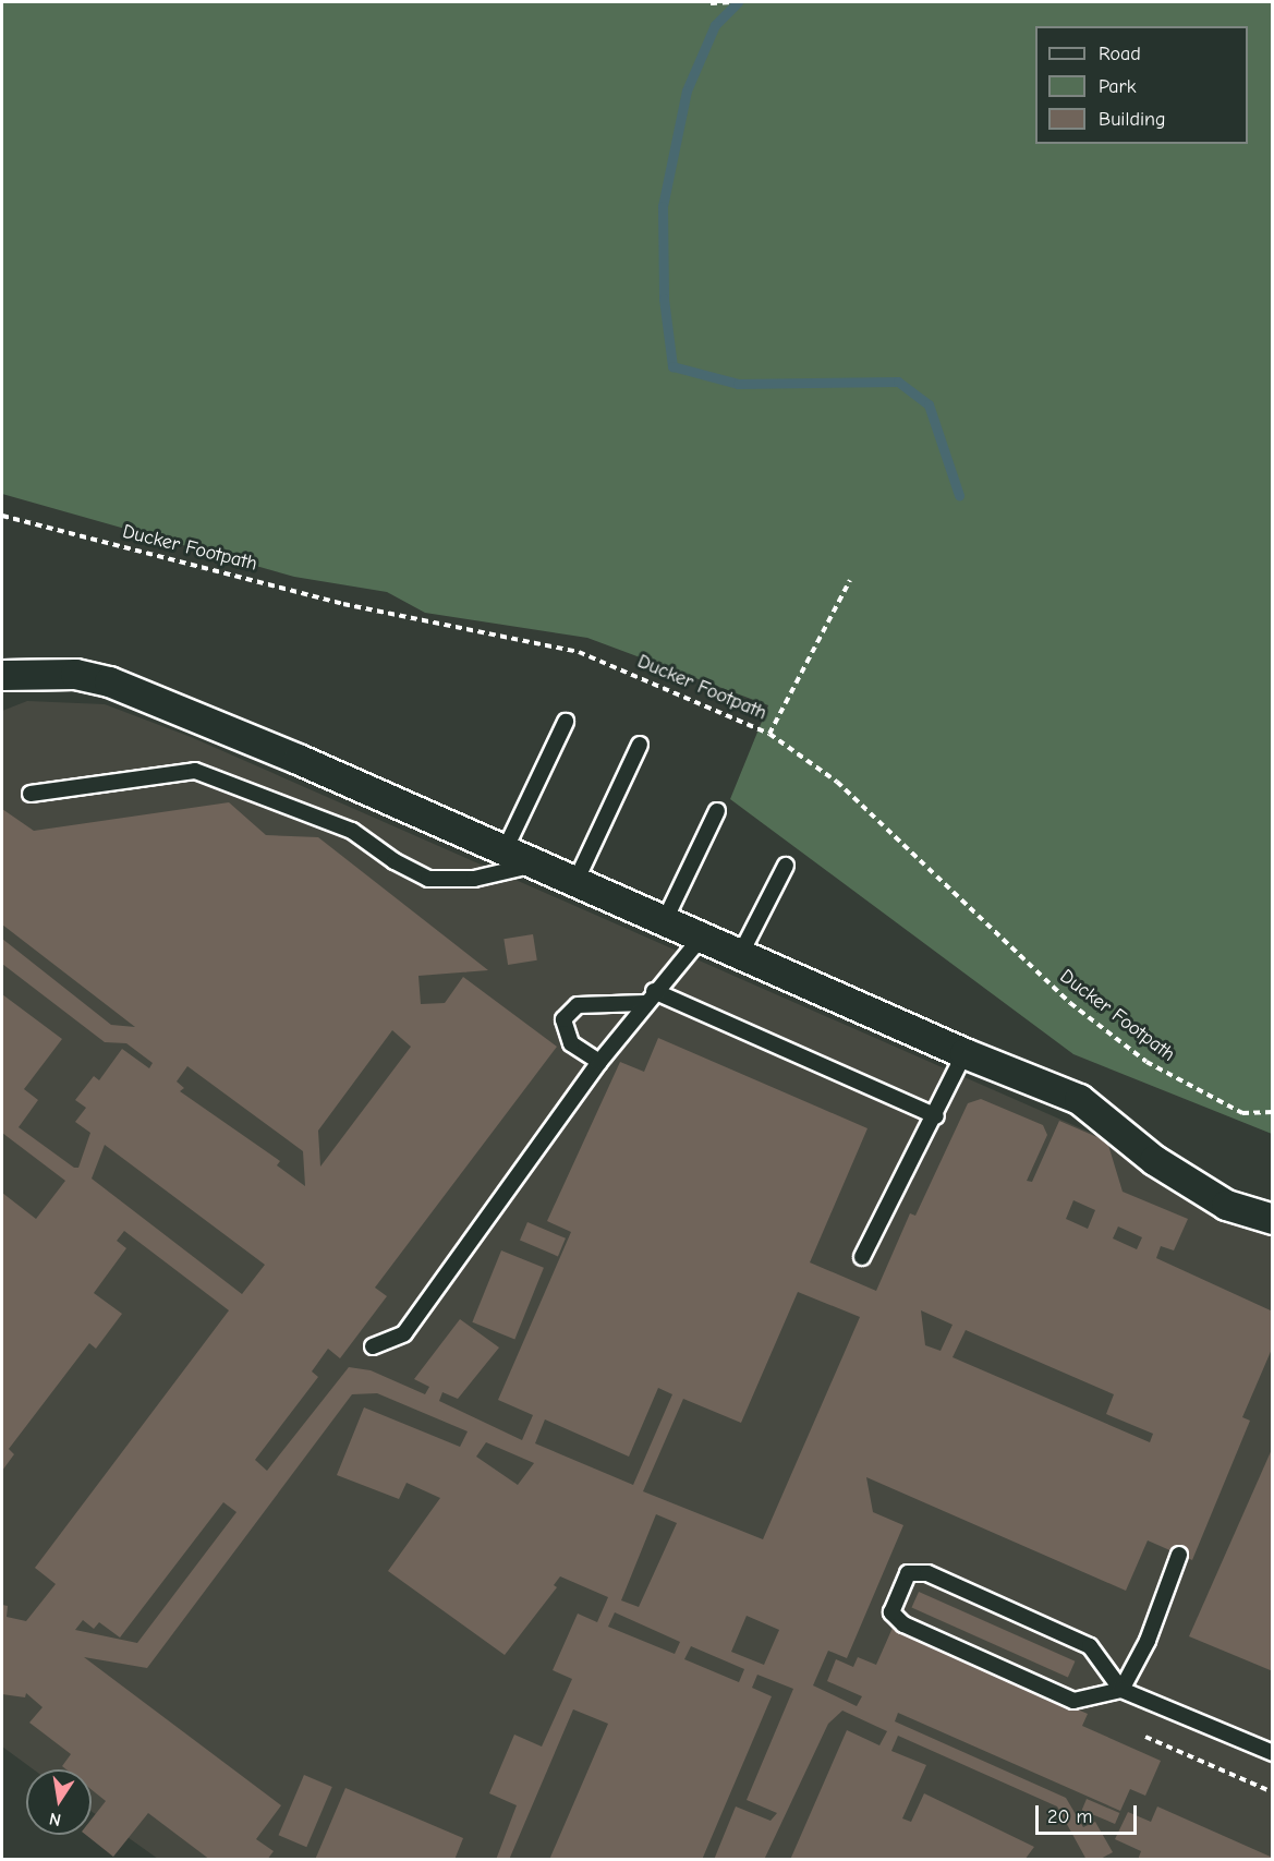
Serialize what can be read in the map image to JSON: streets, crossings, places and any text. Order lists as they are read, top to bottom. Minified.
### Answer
{"streets":{"path":["Ducker Footpath"]},"legend":["Road","Park","Building"],"scale_bar":"20 m","north":"bottom"}
